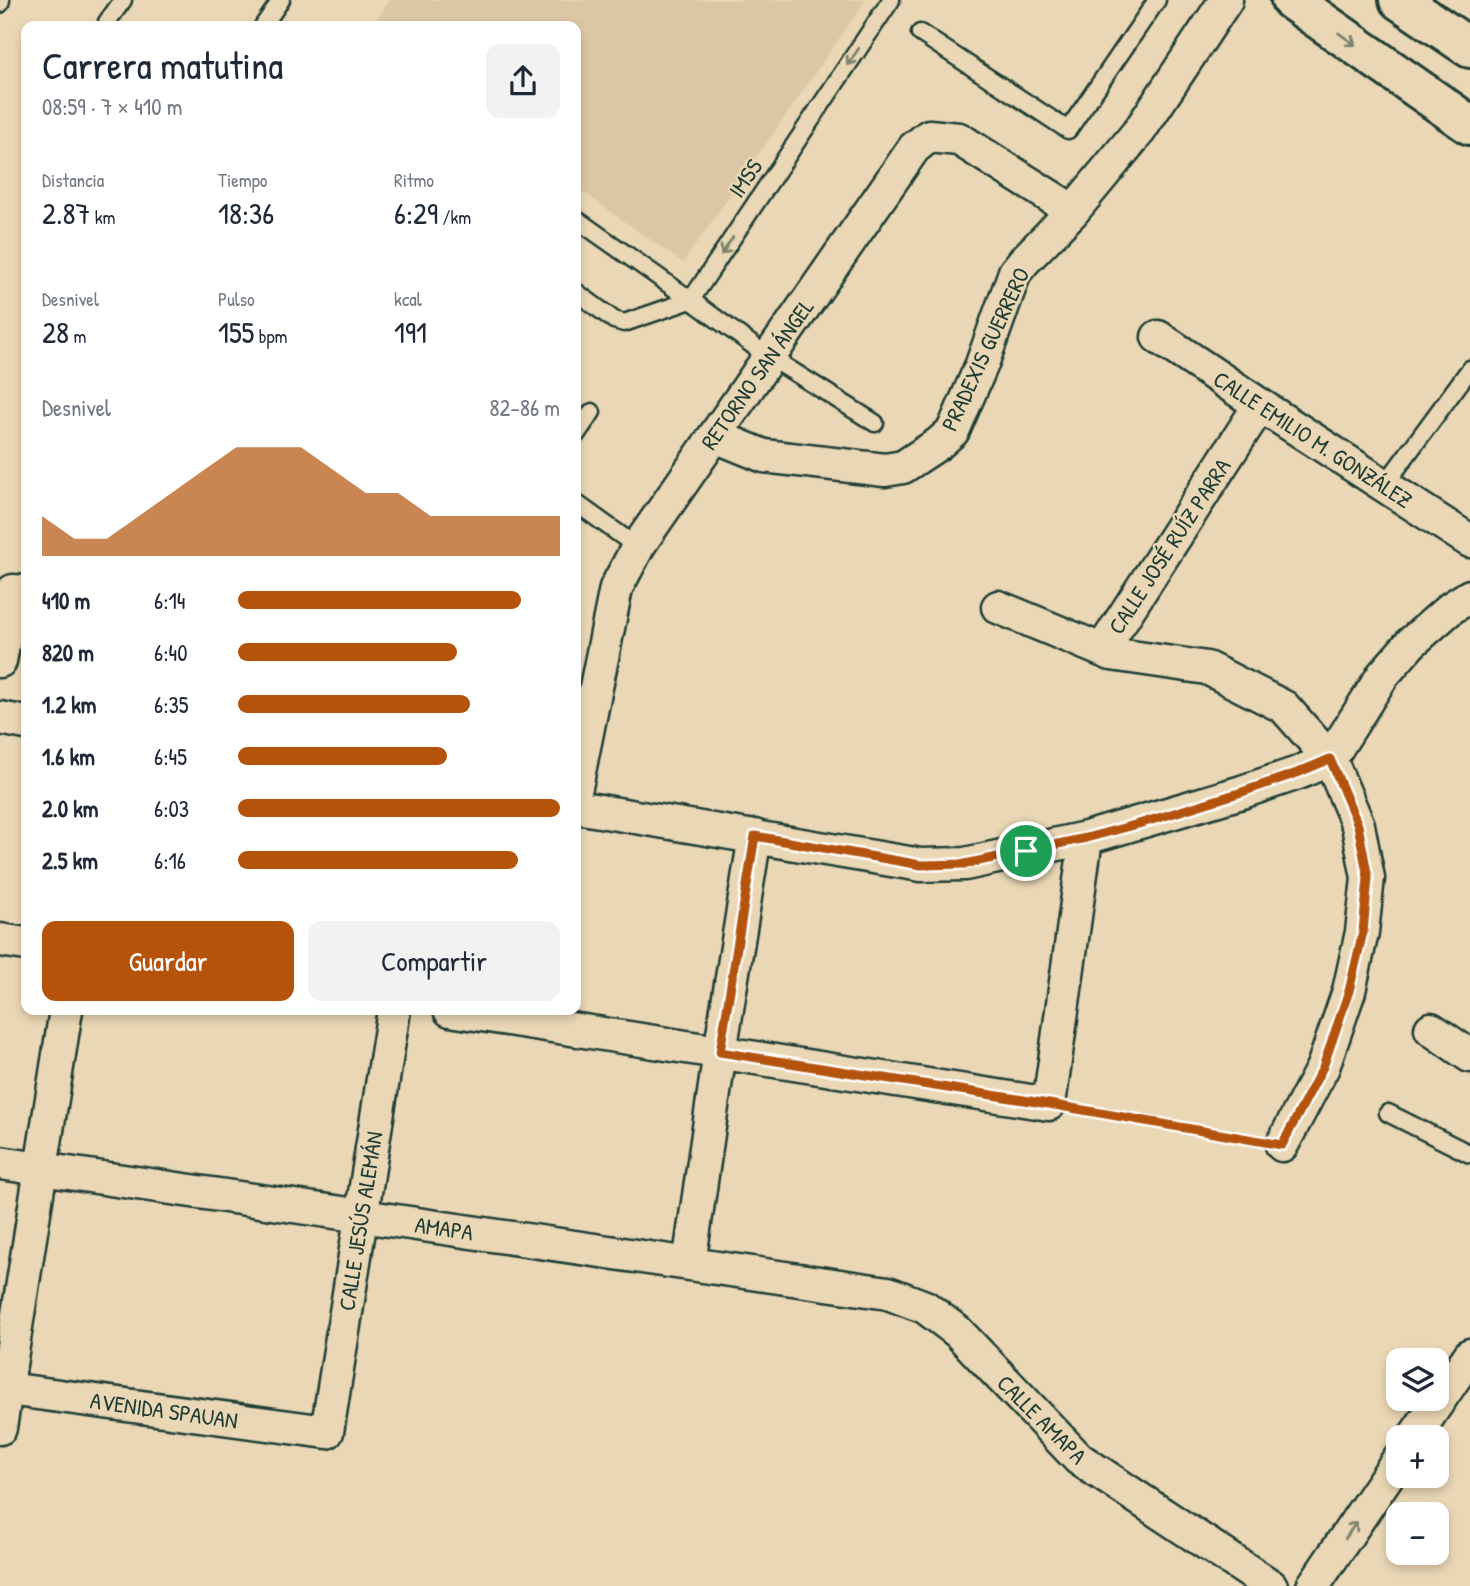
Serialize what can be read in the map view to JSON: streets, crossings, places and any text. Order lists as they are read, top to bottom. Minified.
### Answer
{"streets":{"street":["PRADEXIS GUERRERO","RETORNO SAN ÁNGEL","CALLE EMILIO M. GONZÁLEZ","CALLE JOSÉ RUÍZ PARRA","CALLE JESÚS ALEMÁN","AMAPA","AVENIDA SPAUAN","CALLE AMAPA"],"lane":["IMSS"]},"crossings":[["PRADEXIS GUERRERO","RETORNO SAN ÁNGEL"],["CALLE EMILIO M. GONZÁLEZ","CALLE JOSÉ RUÍZ PARRA"],["CALLE JESÚS ALEMÁN","AMAPA"],["CALLE JESÚS ALEMÁN","AVENIDA SPAUAN"],["AMAPA","CALLE AMAPA"]],"one_way":["IMSS"],"page":{"heading":["Carrera matutina","08:59 · 7 × 410 m"],"stats":[["Distancia","2.87 km"],["Tiempo","18:36"],["Ritmo","6:29 /km"],["Desnivel","28 m"],["Pulso","155 bpm"],["kcal","191"]],"chart":["Desnivel","82–86 m"],"list":[{"name":"410 m","note":"6:14"},{"name":"820 m","note":"6:40"},{"name":"1.2 km","note":"6:35"},{"name":"1.6 km","note":"6:45"},{"name":"2.0 km","note":"6:03"},{"name":"2.5 km","note":"6:16"}],"buttons":["Guardar","Compartir"],"map_buttons":["+","−"]}}
